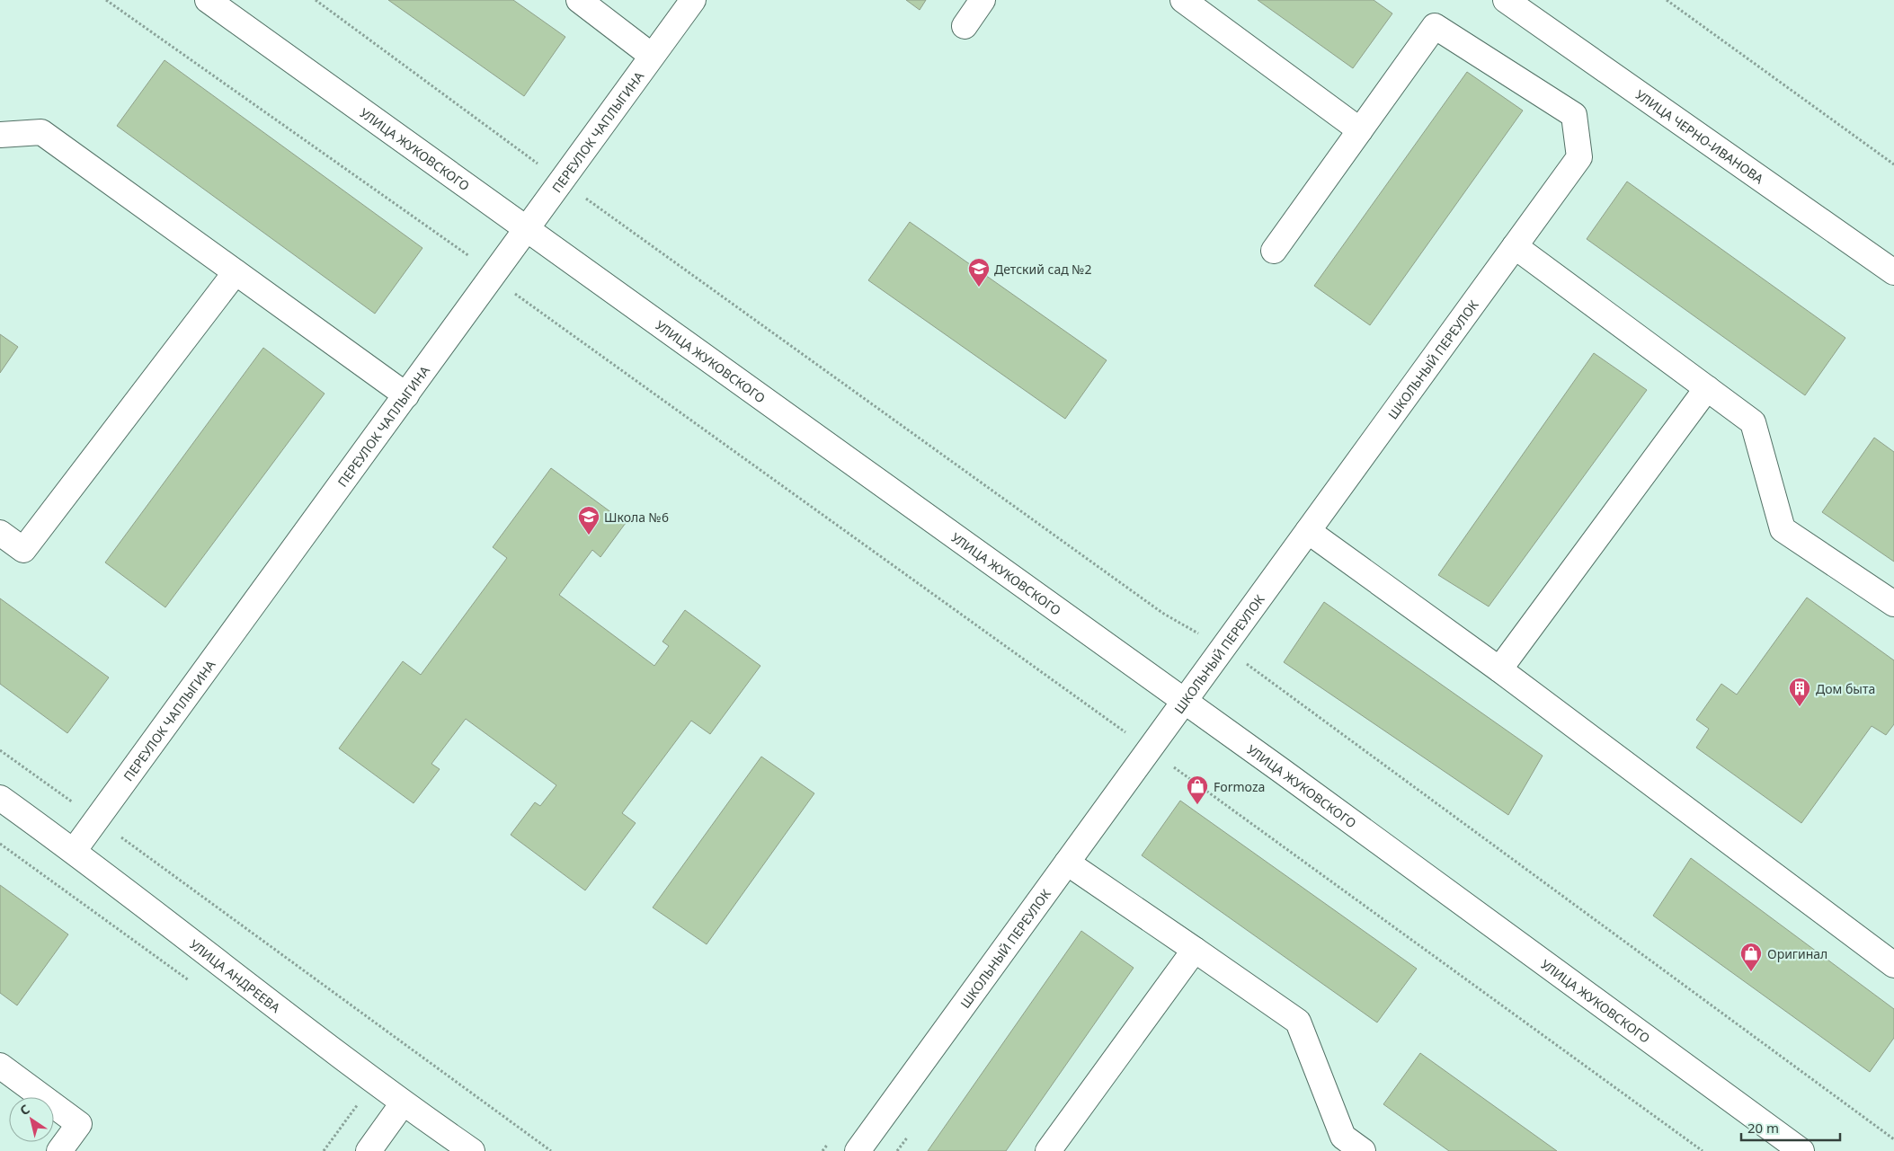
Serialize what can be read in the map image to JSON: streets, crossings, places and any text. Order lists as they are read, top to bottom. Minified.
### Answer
{"streets":{"street":["ПЕРЕУЛОК ЧАПЛЫГИНА","УЛИЦА ЧЕРНО-ИВАНОВА","УЛИЦА ЖУКОВСКОГО","ШКОЛЬНЫЙ ПЕРЕУЛОК","УЛИЦА АНДРЕЕВА"]},"crossings":[["ПЕРЕУЛОК ЧАПЛЫГИНА","УЛИЦА ЖУКОВСКОГО"],["ПЕРЕУЛОК ЧАПЛЫГИНА","УЛИЦА АНДРЕЕВА"],["УЛИЦА ЖУКОВСКОГО","ШКОЛЬНЫЙ ПЕРЕУЛОК"]],"places":{"school or university":["Детский сад №2","Школа №6"],"building":["Дом быта"],"shop":["Formoza","Оригинал"]},"scale_bar":"20 m","north":"top left"}
